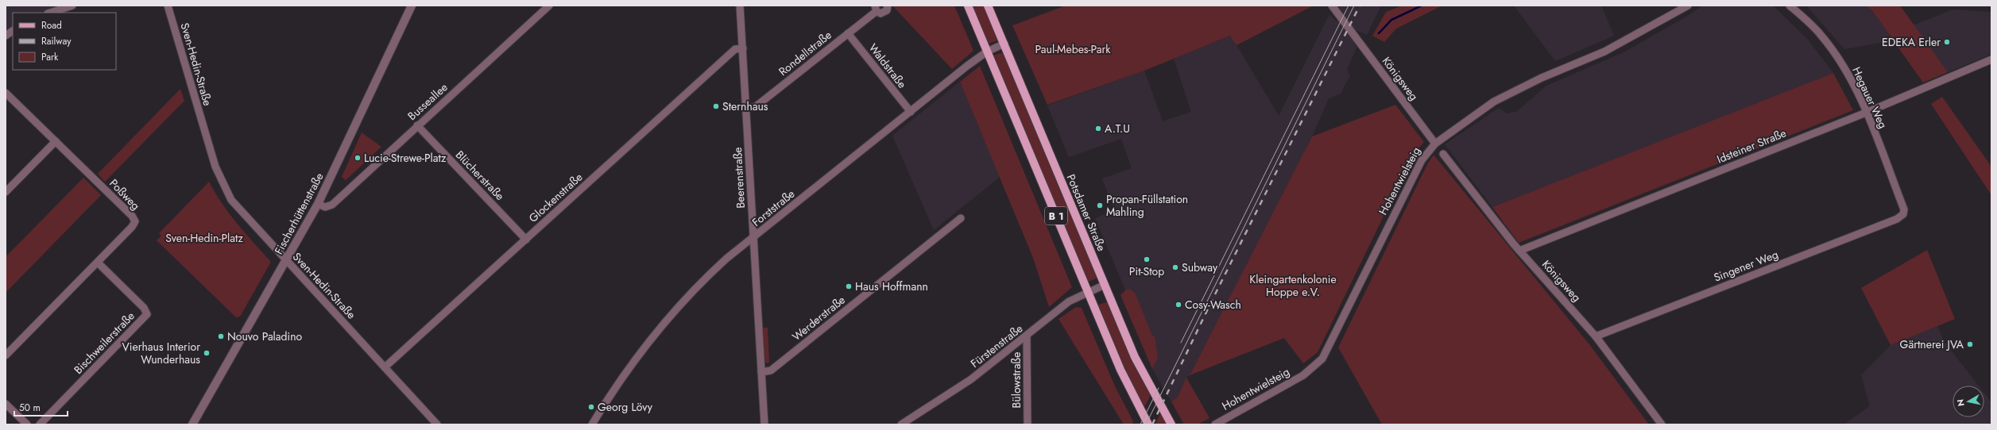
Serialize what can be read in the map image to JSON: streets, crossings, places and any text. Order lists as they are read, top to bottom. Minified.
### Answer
{"streets":{"main road":["Potsdamer Straße","B 1"],"street":["Rondellstraße","Sven-Hedin-Straße","Waldstraße","Königsweg","Hegauer Weg","Busseallee","Idsteiner Straße","Blücherstraße","Beerenstraße","Hohentwielsteig","Poßweg","Glockenstraße","Forststraße","Fischerhüttenstraße","Singener Weg","Werderstraße","Bischweilerstraße","Fürstenstraße","Bülowstraße"]},"crossings":[["Rondellstraße","Waldstraße"],["Rondellstraße","Beerenstraße"],["Sven-Hedin-Straße","Glockenstraße"],["Sven-Hedin-Straße","Fischerhüttenstraße"],["Waldstraße","Forststraße"],["Königsweg","Idsteiner Straße"],["Königsweg","Hohentwielsteig"],["Königsweg","Singener Weg"],["Hegauer Weg","Idsteiner Straße"],["Hegauer Weg","Singener Weg"],["Busseallee","Blücherstraße"],["Busseallee","Fischerhüttenstraße"],["Blücherstraße","Glockenstraße"],["Beerenstraße","Glockenstraße"],["Beerenstraße","Forststraße"],["Beerenstraße","Werderstraße"],["Poßweg","Bischweilerstraße"],["Forststraße","Potsdamer Straße"],["Forststraße","B 1"],["Potsdamer Straße","Fürstenstraße"],["B 1","Fürstenstraße"],["Fürstenstraße","Bülowstraße"]],"parks":["Paul-Mebes-Park","Sven-Hedin-Platz","Kleingartenkolonie Hoppe e.V."],"places":["EDEKA Erler","Sternhaus","A.T.U","Lucie-Strewe-Platz","Propan-Füllstation Mahling","Pit-Stop","Subway","Haus Hoffmann","Cosy-Wasch","Nouvo Paladino","Gärtnerei JVA","Vierhaus Interior Wunderhaus","Georg Lövy"],"legend":["Road","Railway","Park"],"scale_bar":"50 m","north":"left"}
